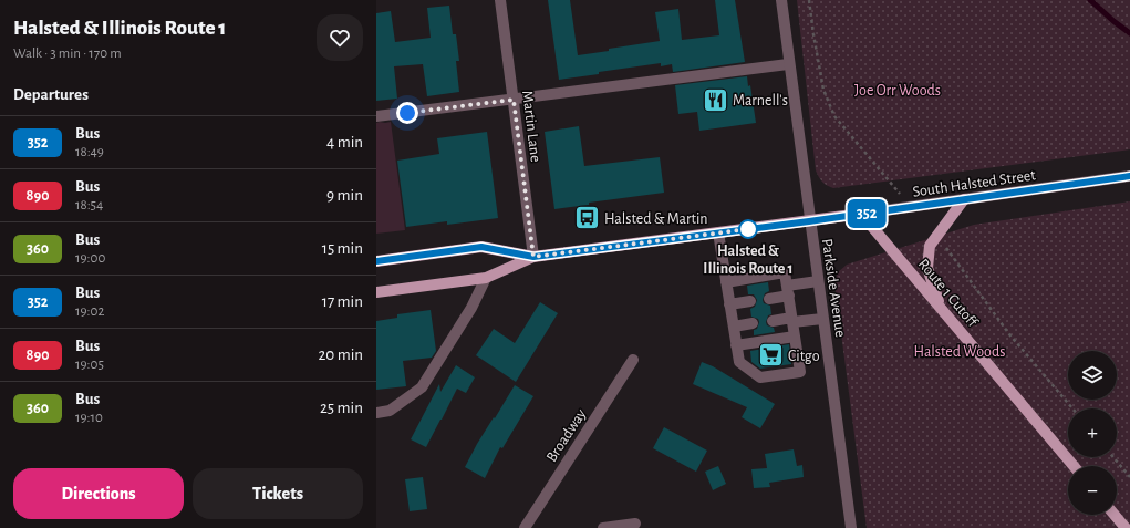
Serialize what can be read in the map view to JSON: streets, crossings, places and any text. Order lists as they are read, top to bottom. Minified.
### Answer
{"streets":{"main road":["South Halsted Street","Route 1 Cutoff"],"street":["Martin Lane","Parkside Avenue","Broadway"]},"crossings":[["Martin Lane","South Halsted Street"],["South Halsted Street","Parkside Avenue"],["South Halsted Street","Route 1 Cutoff"]],"parks":["Joe Orr Woods","Halsted Woods"],"places":{"restaurant":["Marnell's"],"bus stop":["Halsted & Martin"],"other":["Halsted & Illinois Route 1"],"supermarket":["Citgo"]},"lines":["bus line 352"],"page":{"heading":[["Halsted & Illinois Route 1","Walk · 3 min · 170 m"],"Departures"],"on_map":"352","list":[{"mark":"352","name":"Bus","note":"18:49","value":"4 min"},{"mark":"890","name":"Bus","note":"18:54","value":"9 min"},{"mark":"360","name":"Bus","note":"19:00","value":"15 min"},{"mark":"352","name":"Bus","note":"19:02","value":"17 min"},{"mark":"890","name":"Bus","note":"19:05","value":"20 min"},{"mark":"360","name":"Bus","note":"19:10","value":"25 min"}],"map_buttons":["+","−"],"buttons":["Directions","Tickets"]}}
